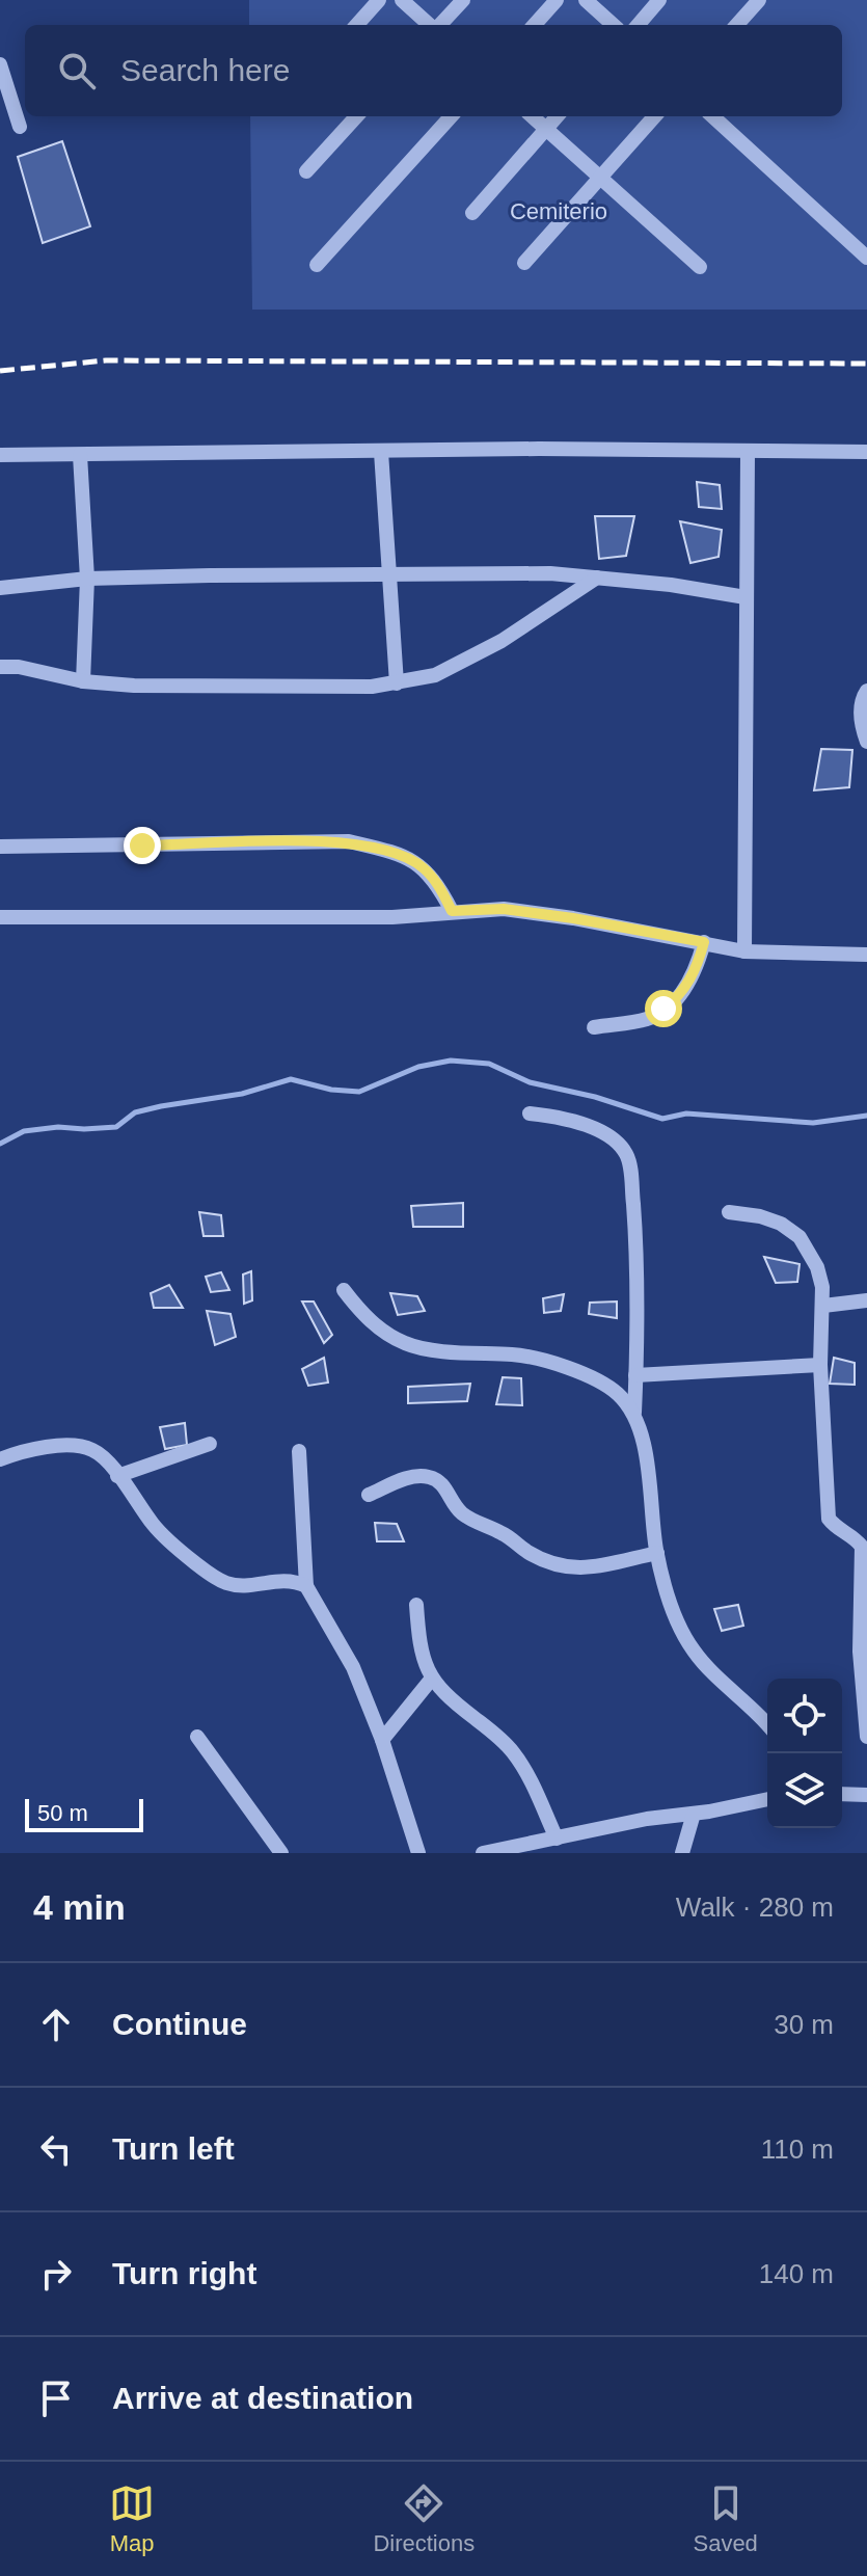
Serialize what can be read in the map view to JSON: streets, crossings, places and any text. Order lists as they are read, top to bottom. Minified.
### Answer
{"parks":["Cemiterio"],"scale_bar":"50 m","page":{"search":"Search here","scale":"50 m","heading":["4 min","Walk · 280 m"],"list":[["Continue","30 m"],["Turn left","110 m"],["Turn right","140 m"],"Arrive at destination"],"nav":["Map","Directions","Saved"]}}
